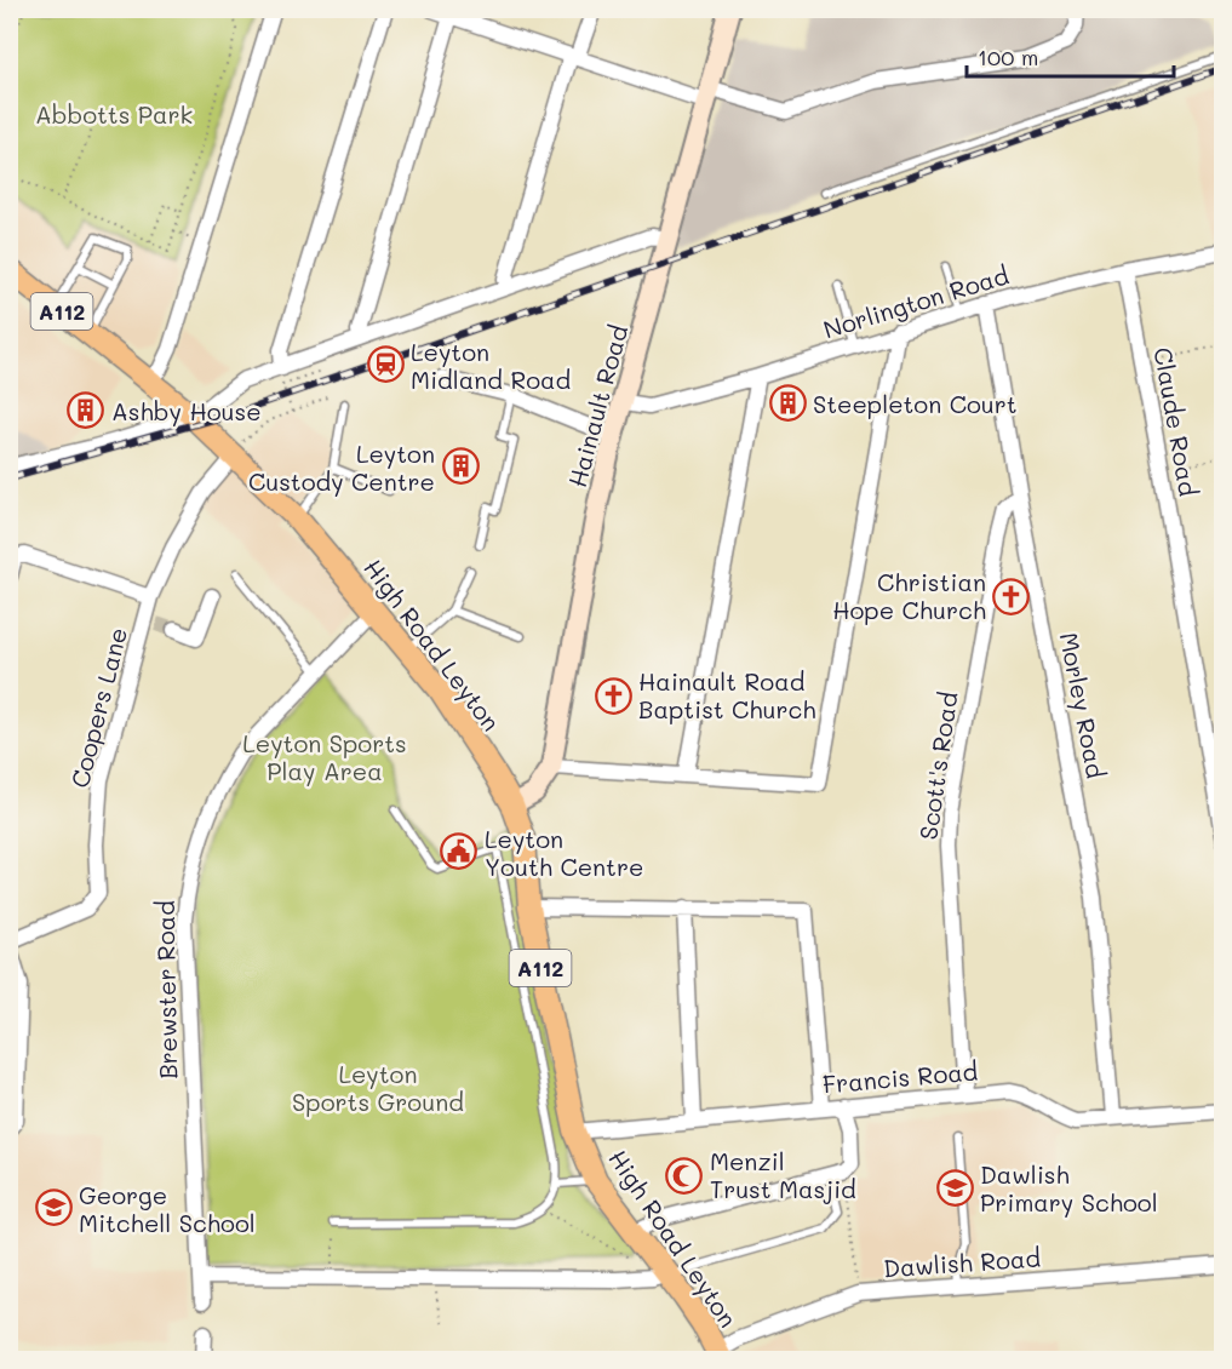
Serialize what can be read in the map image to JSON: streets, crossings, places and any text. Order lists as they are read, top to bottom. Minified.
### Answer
{"streets":{"main road":["A112","High Road Leyton"],"street":["Norlington Road","Hainault Road","Claude Road","Morley Road","Coopers Lane","Scott's Road","Brewster Road","Francis Road","Dawlish Road"]},"crossings":[["Norlington Road","Hainault Road"],["Norlington Road","Claude Road"],["Norlington Road","Morley Road"],["Hainault Road","High Road Leyton"],["High Road Leyton","Coopers Lane"],["High Road Leyton","Brewster Road"],["High Road Leyton","Francis Road"],["High Road Leyton","Dawlish Road"],["Morley Road","Scott's Road"],["Morley Road","Francis Road"],["Scott's Road","Francis Road"]],"parks":["Abbotts Park","Leyton Sports Play Area","Leyton Sports Ground"],"places":{"station":["Leyton Midland Road"],"building":["Steepleton Court","Ashby House","Leyton Custody Centre"],"church":["Christian Hope Church","Hainault Road Baptist Church"],"public building":["Leyton Youth Centre"],"mosque":["Menzil Trust Masjid"],"school or university":["Dawlish Primary School","George Mitchell School"]},"scale_bar":"100 m"}
